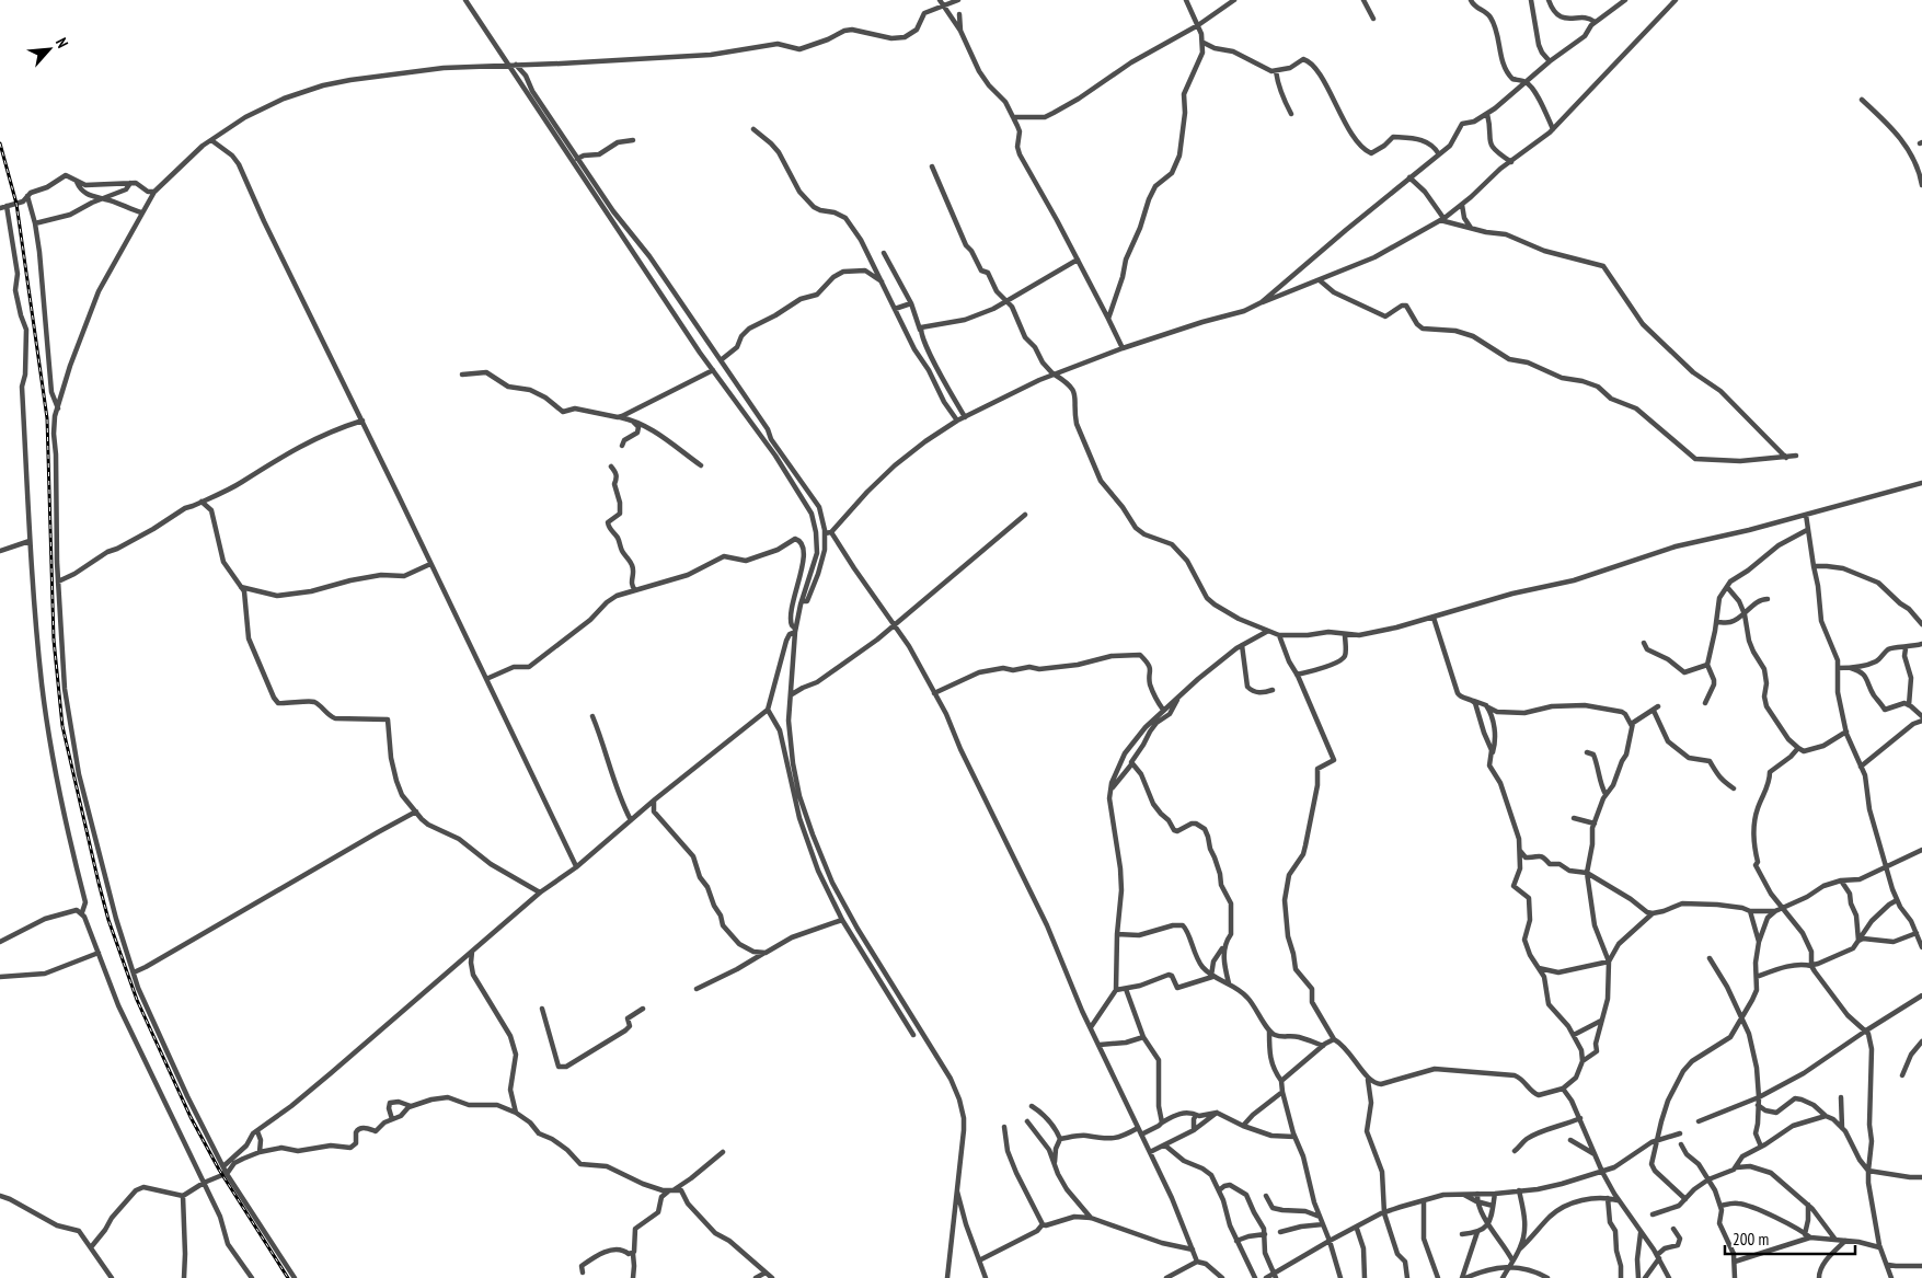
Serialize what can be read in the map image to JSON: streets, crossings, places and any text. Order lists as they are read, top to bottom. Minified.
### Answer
{"scale_bar":"200 m","north":"top right"}
